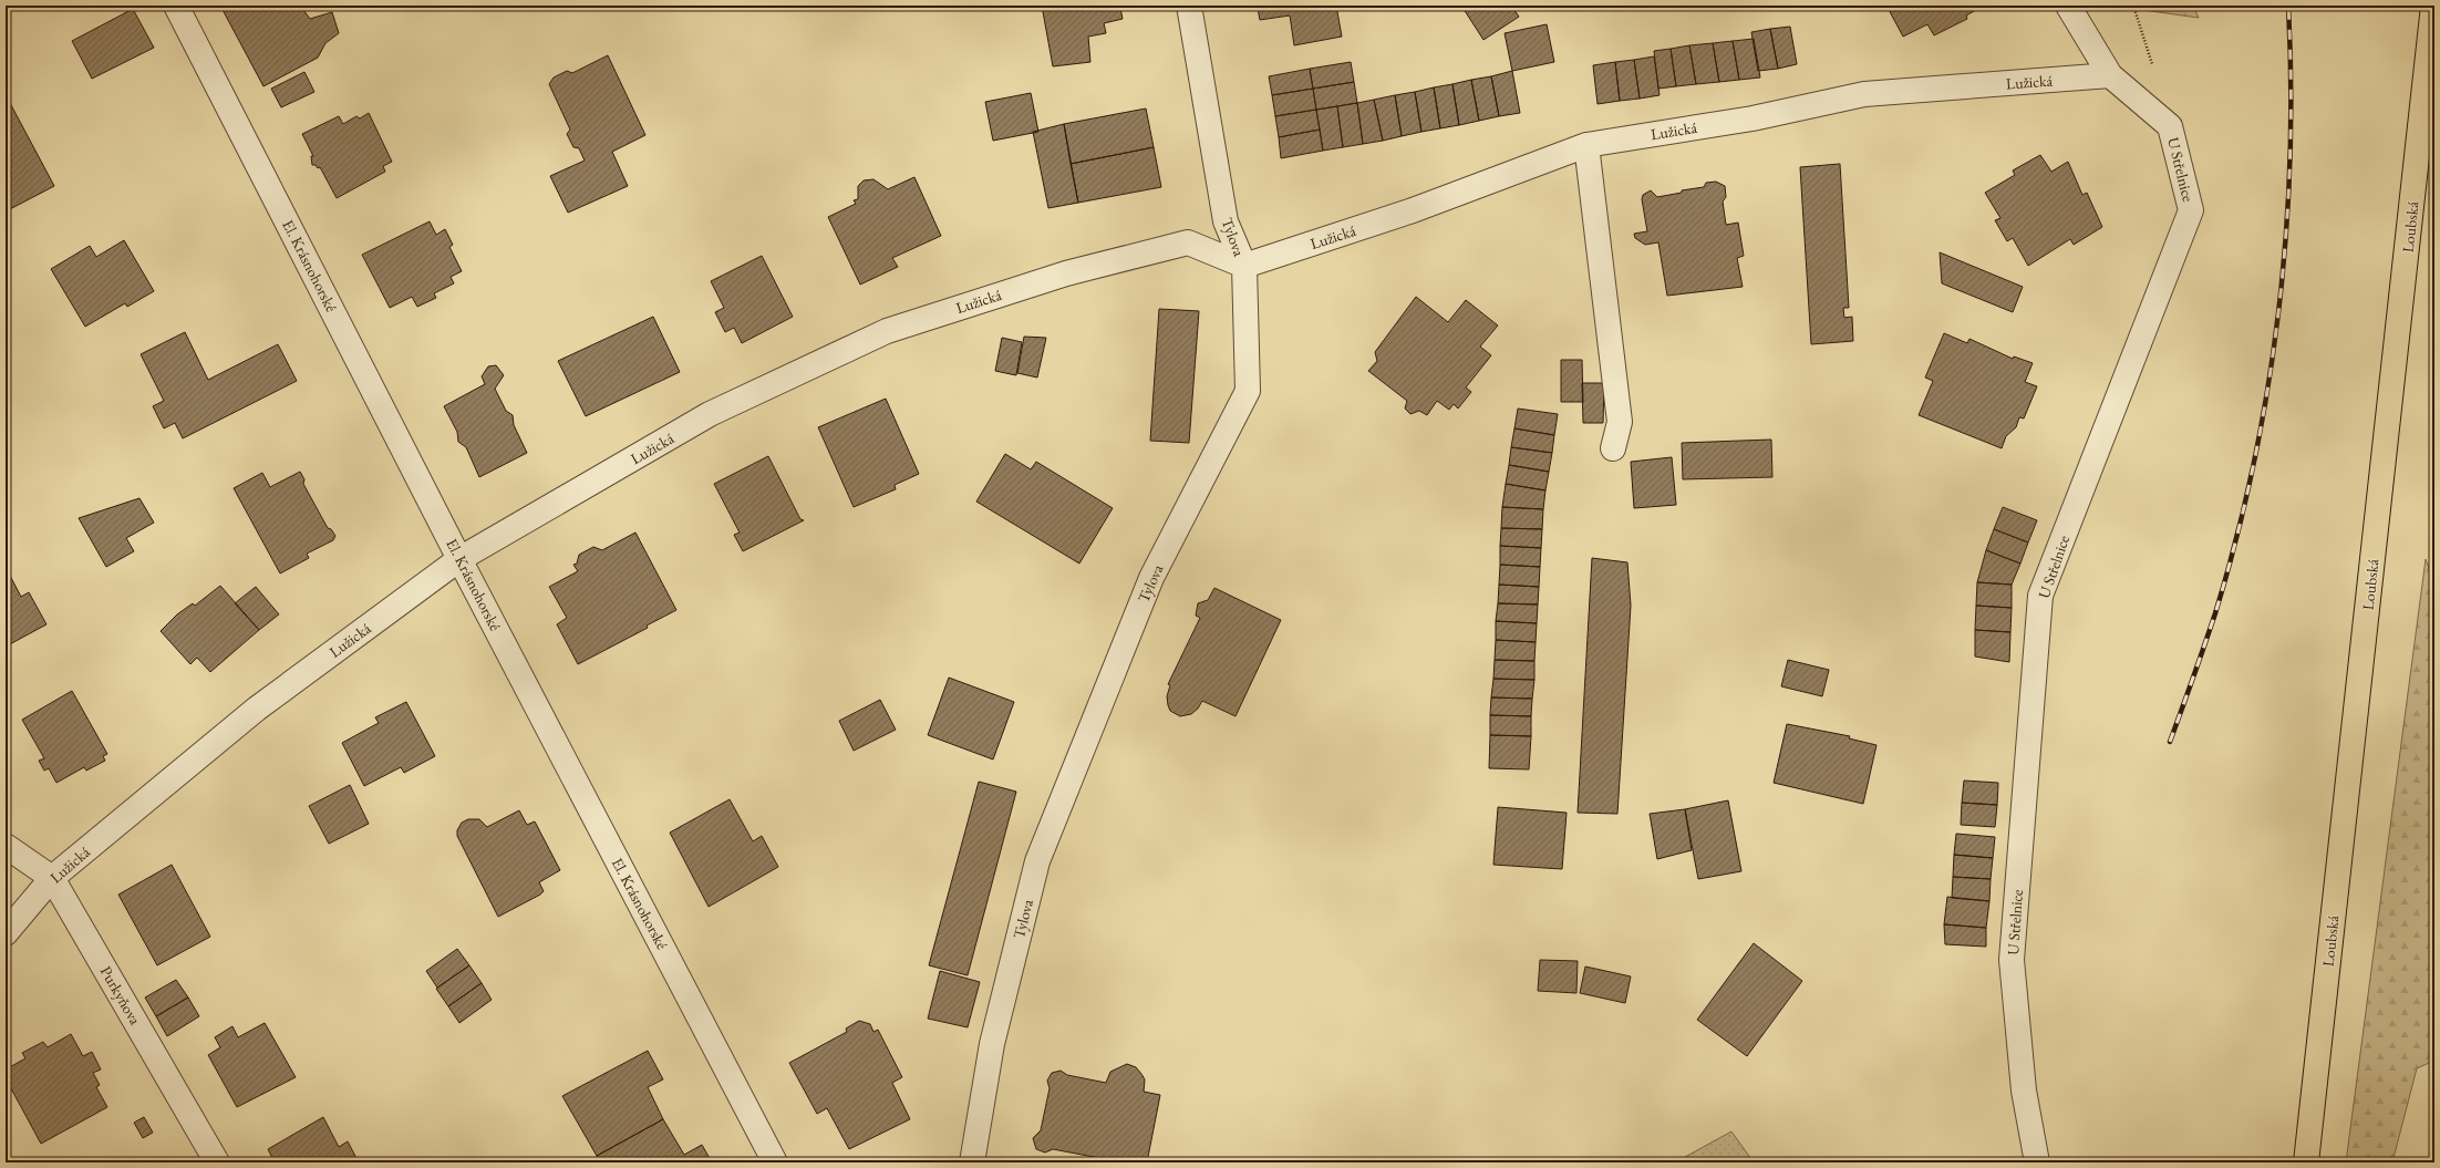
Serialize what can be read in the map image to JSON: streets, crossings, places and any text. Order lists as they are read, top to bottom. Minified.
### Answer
{"streets":{"main road":["Loubská"],"street":["Lužická","U Střelnice","Tylova","El. Krásnohorské","Purkyňova"]},"crossings":[["Lužická","U Střelnice"],["Lužická","Tylova"],["Lužická","El. Krásnohorské"],["Lužická","Purkyňova"]]}
